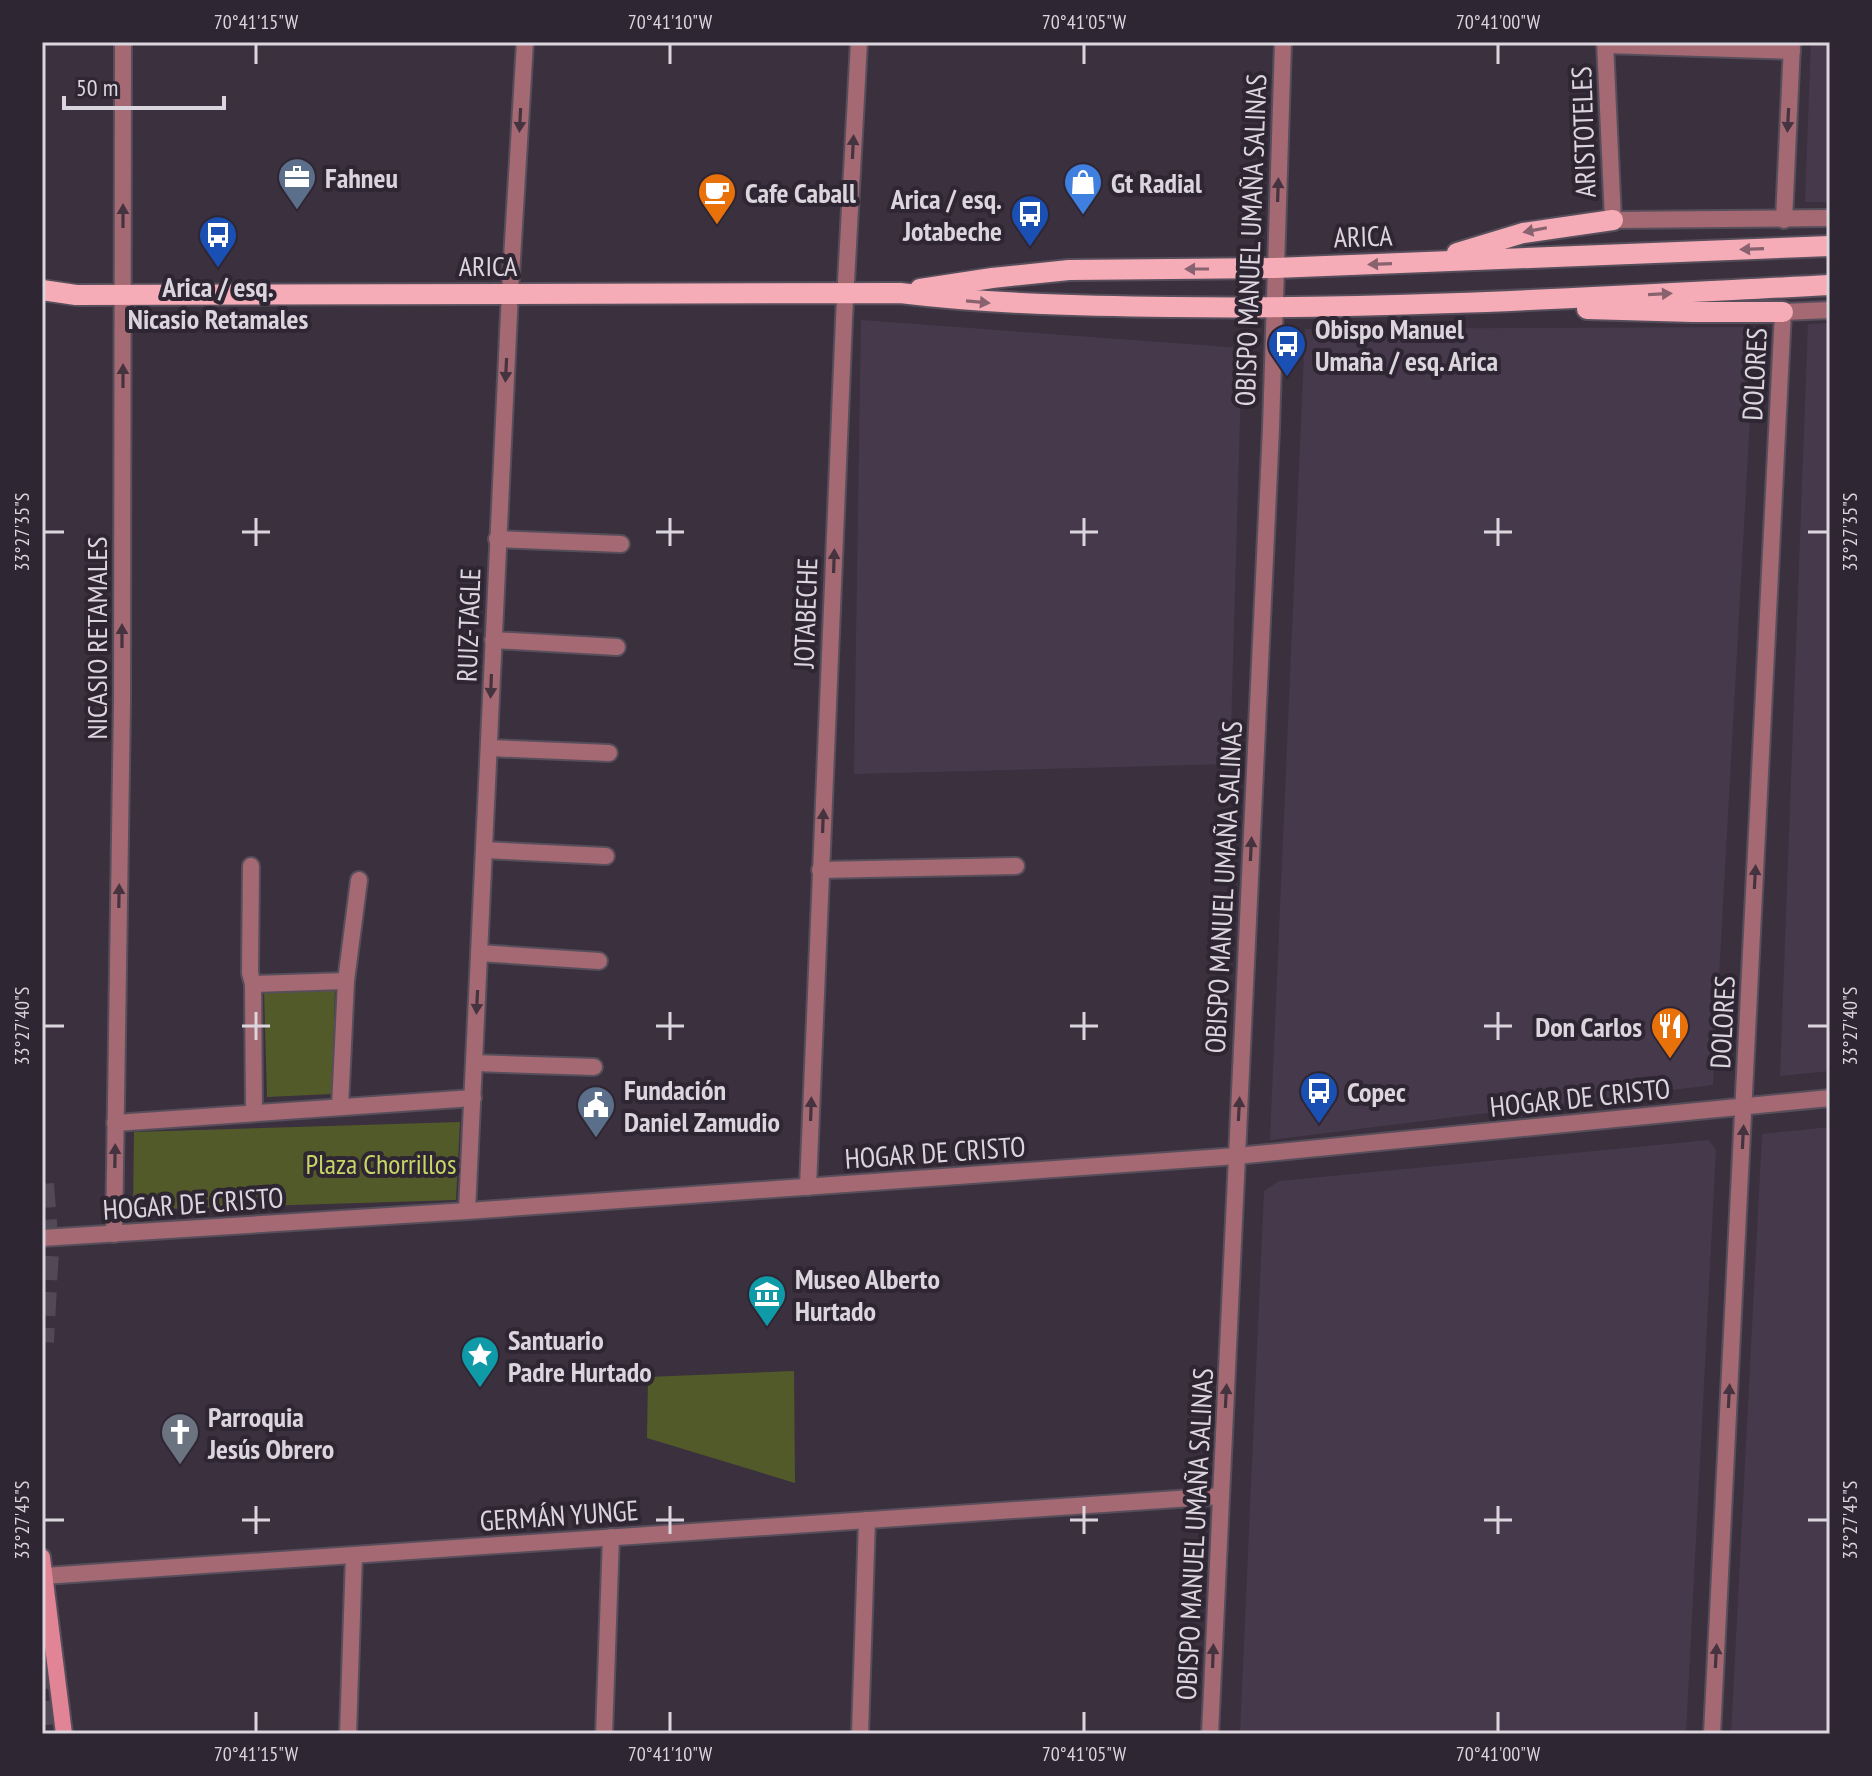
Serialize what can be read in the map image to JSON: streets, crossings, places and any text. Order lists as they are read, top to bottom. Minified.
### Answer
{"streets":{"main road":["ARICA"],"street":["ARISTOTELES","OBISPO MANUEL UMAÑA SALINAS","DOLORES","JOTABECHE","RUIZ-TAGLE","NICASIO RETAMALES","HOGAR DE CRISTO","GERMÁN YUNGE"]},"crossings":[["ARICA","OBISPO MANUEL UMAÑA SALINAS"],["ARICA","JOTABECHE"],["ARICA","RUIZ-TAGLE"],["ARICA","NICASIO RETAMALES"],["OBISPO MANUEL UMAÑA SALINAS","HOGAR DE CRISTO"],["OBISPO MANUEL UMAÑA SALINAS","GERMÁN YUNGE"],["DOLORES","HOGAR DE CRISTO"],["JOTABECHE","HOGAR DE CRISTO"],["RUIZ-TAGLE","HOGAR DE CRISTO"],["NICASIO RETAMALES","HOGAR DE CRISTO"]],"one_way":["OBISPO MANUEL UMAÑA SALINAS","DOLORES","JOTABECHE","RUIZ-TAGLE","NICASIO RETAMALES"],"parks":["Plaza Chorrillos"],"places":{"office":["Fahneu"],"shop":["Gt Radial"],"cafe":["Cafe Caball"],"bus stop":["Arica / esq. Jotabeche","Arica / esq. Nicasio Retamales","Obispo Manuel Umaña / esq. Arica","Copec"],"restaurant":["Don Carlos"],"public building":["Fundación Daniel Zamudio"],"museum":["Museo Alberto Hurtado"],"place":["Santuario Padre Hurtado"],"church":["Parroquia Jesús Obrero"]},"scale_bar":"50 m","coordinates":["70°41'15\"W","70°41'10\"W","70°41'05\"W","70°41'00\"W","33°27'35\"S","33°27'40\"S","33°27'45\"S"]}
